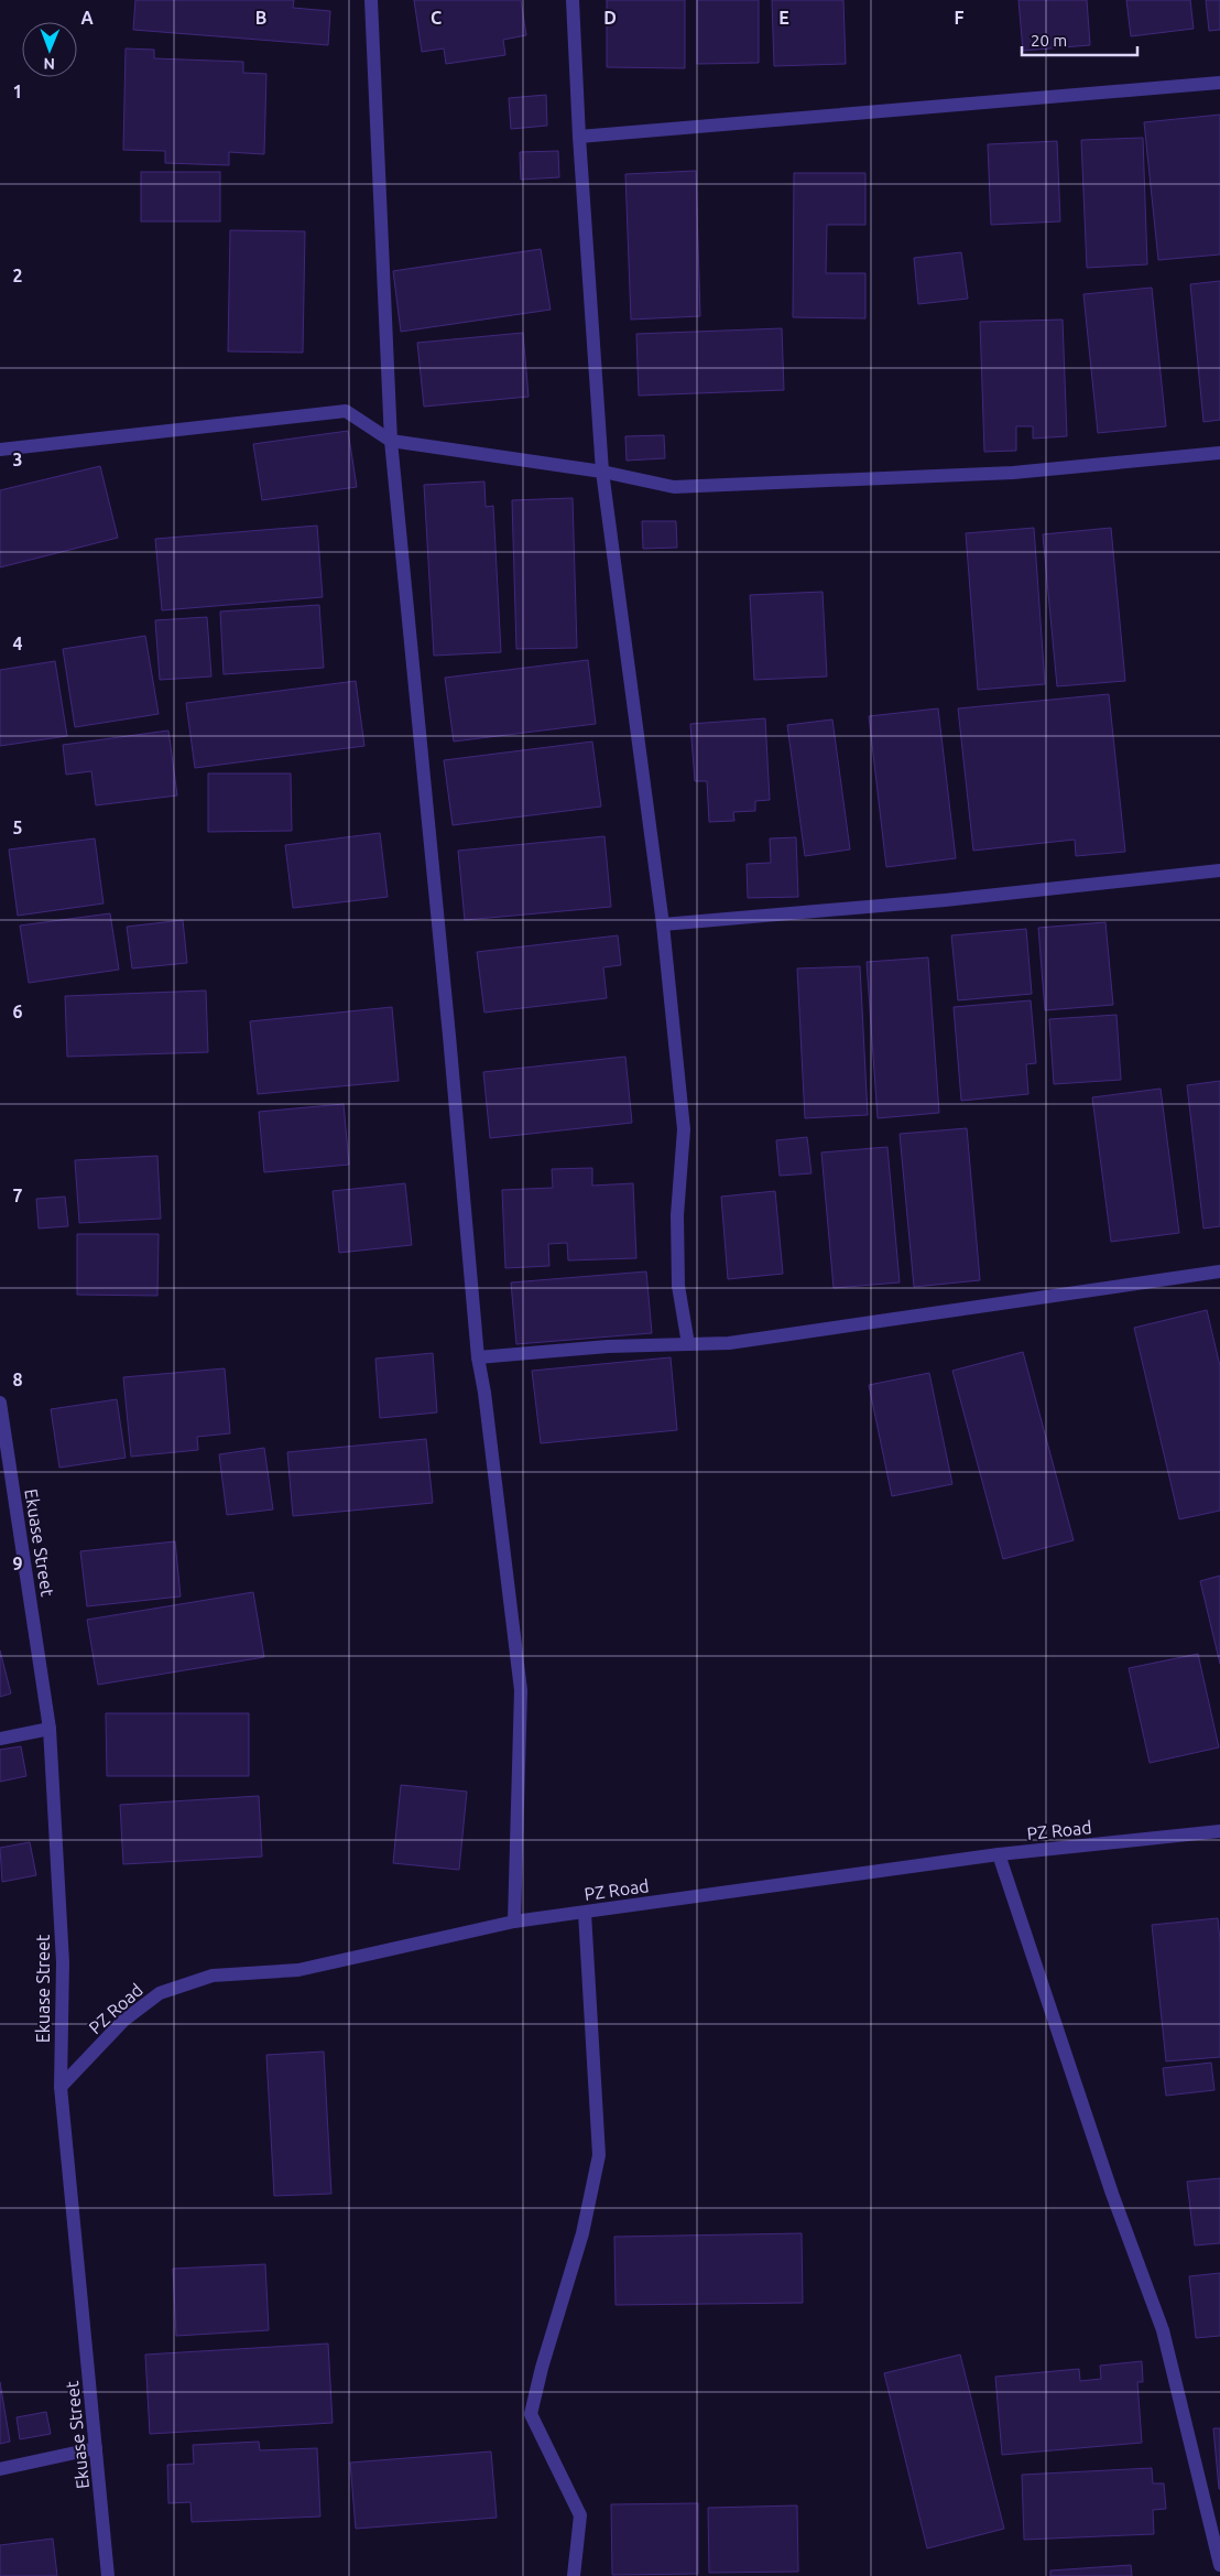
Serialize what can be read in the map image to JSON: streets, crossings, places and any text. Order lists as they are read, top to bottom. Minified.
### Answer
{"streets":{"street":["Ekuase Street","PZ Road"]},"crossings":[["Ekuase Street","PZ Road"]],"scale_bar":"20 m","north":"bottom","grid":{"columns":["A","B","C","D","E","F"],"rows":["1","2","3","4","5","6","7","8","9"]}}
